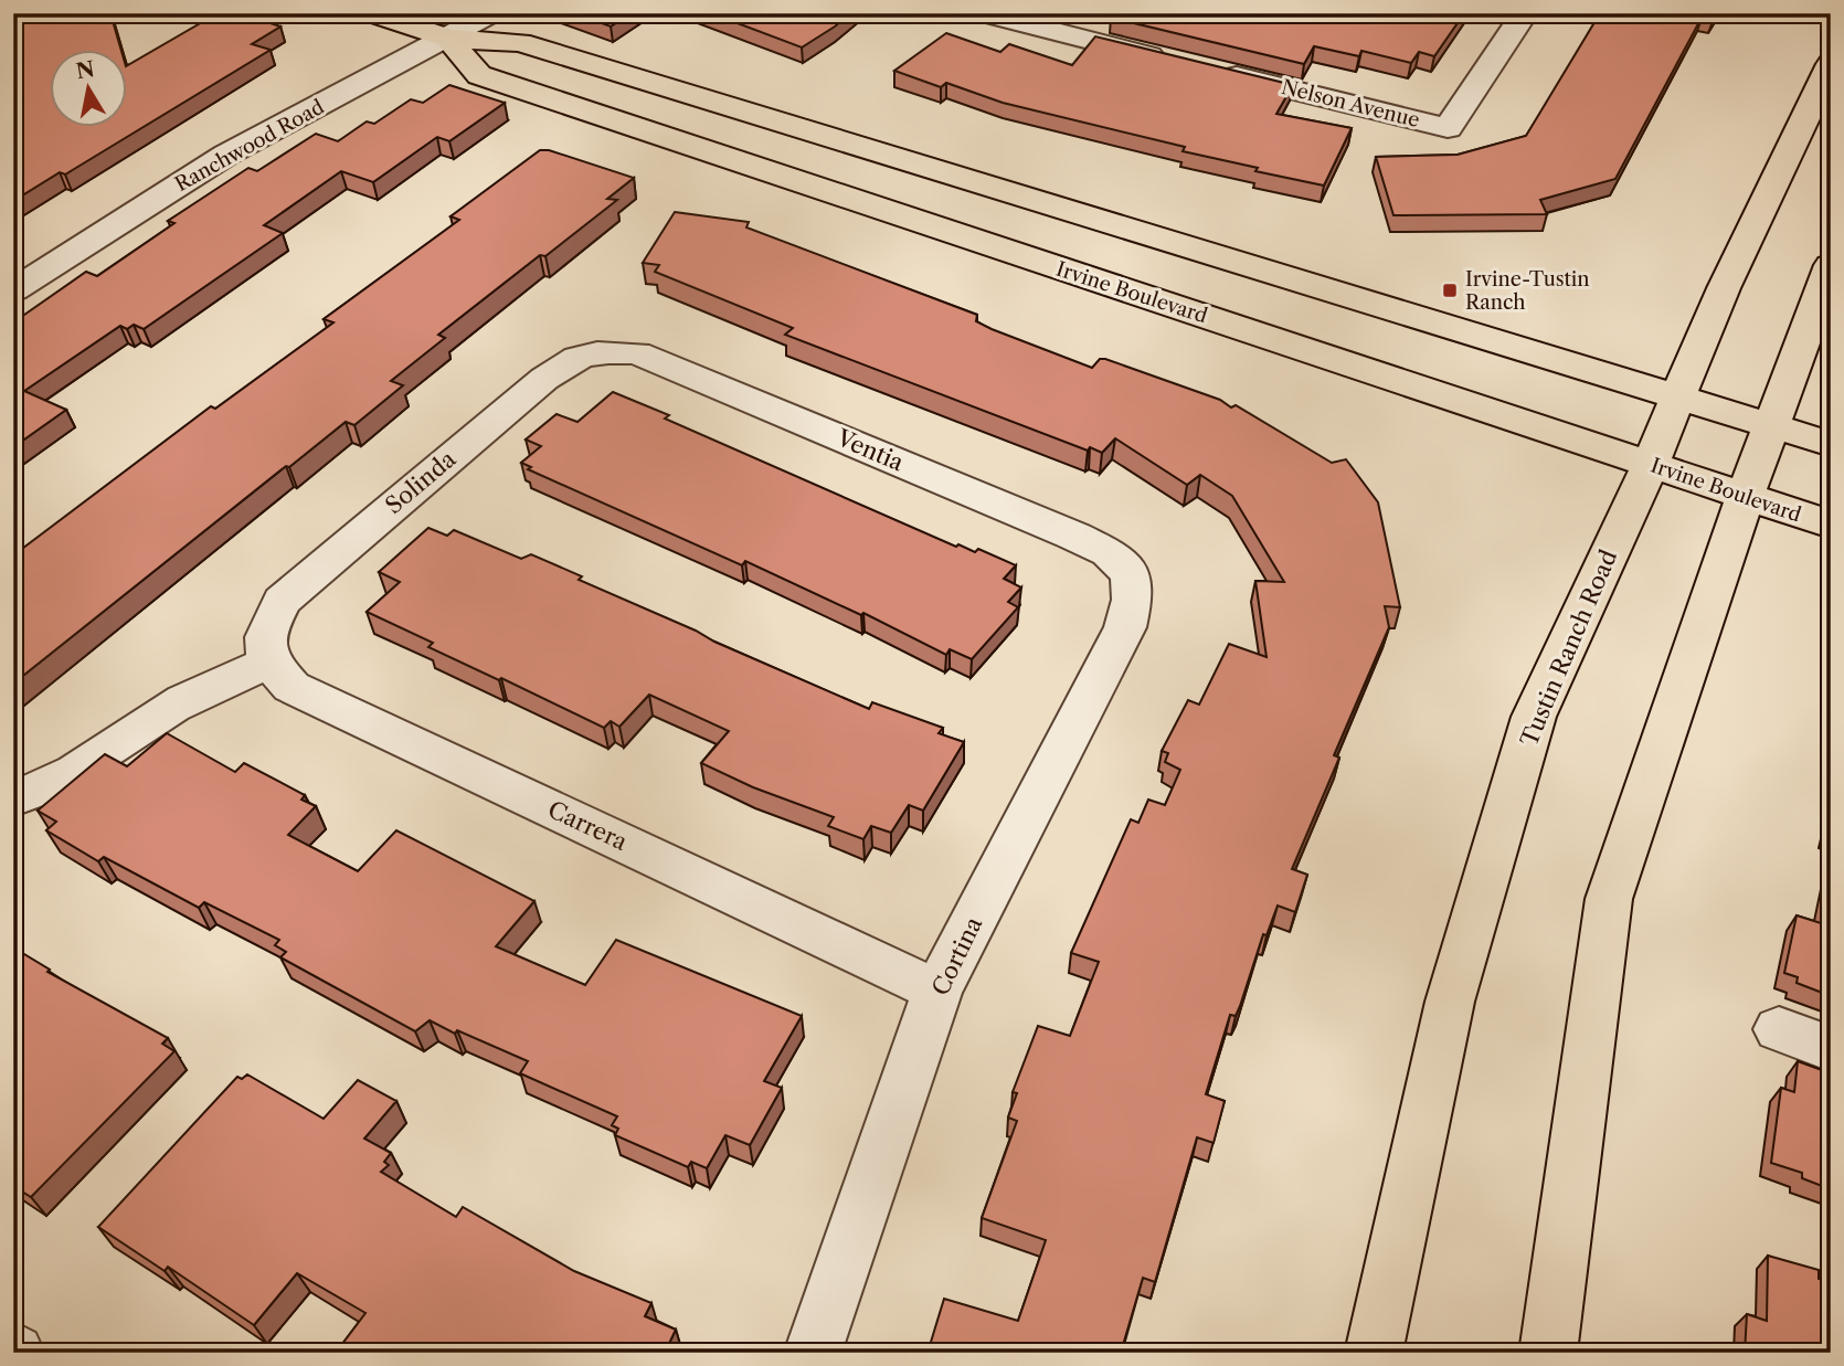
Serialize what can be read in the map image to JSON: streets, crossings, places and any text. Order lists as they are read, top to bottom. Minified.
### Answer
{"streets":{"main road":["Irvine Boulevard","Tustin Ranch Road"],"street":["Nelson Avenue","Ranchwood Road","Ventia","Solinda","Carrera","Cortina"]},"crossings":[["Ranchwood Road","Irvine Boulevard"],["Irvine Boulevard","Tustin Ranch Road"],["Ventia","Solinda"],["Ventia","Cortina"],["Solinda","Carrera"],["Carrera","Cortina"]],"places":{"transit":["Irvine-Tustin Ranch"]},"north":"top"}
